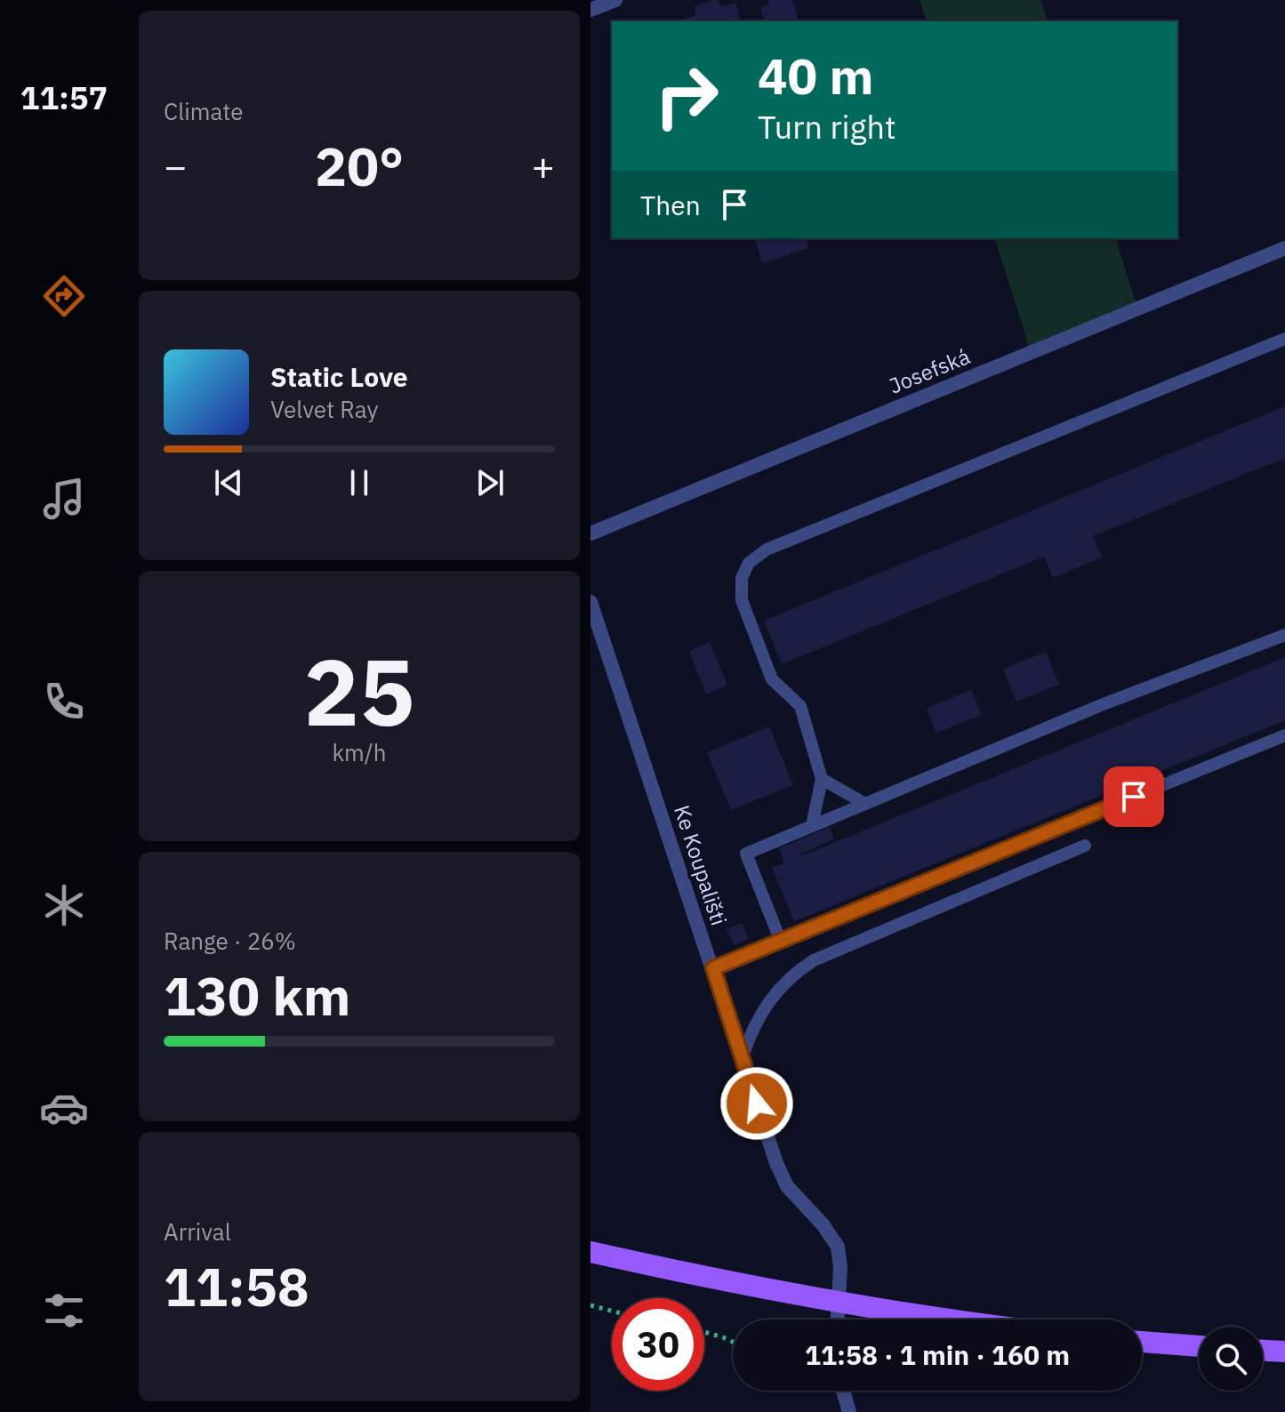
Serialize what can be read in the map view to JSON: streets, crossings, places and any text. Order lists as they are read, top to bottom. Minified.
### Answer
{"streets":{"street":["Josefská","Ke Koupališti"]},"page":{"tabs":"11:57","tile":["Climate",["25","km/h"],["Range · 26%","130 km"],["Arrival","11:58"]],"turn":["40 m","Turn right"],"heat":["−","20°","+"],"then":"Then","song":["Static Love","Velvet Ray"],"limit":"30","trip":"11:58 · 1 min · 160 m"}}
